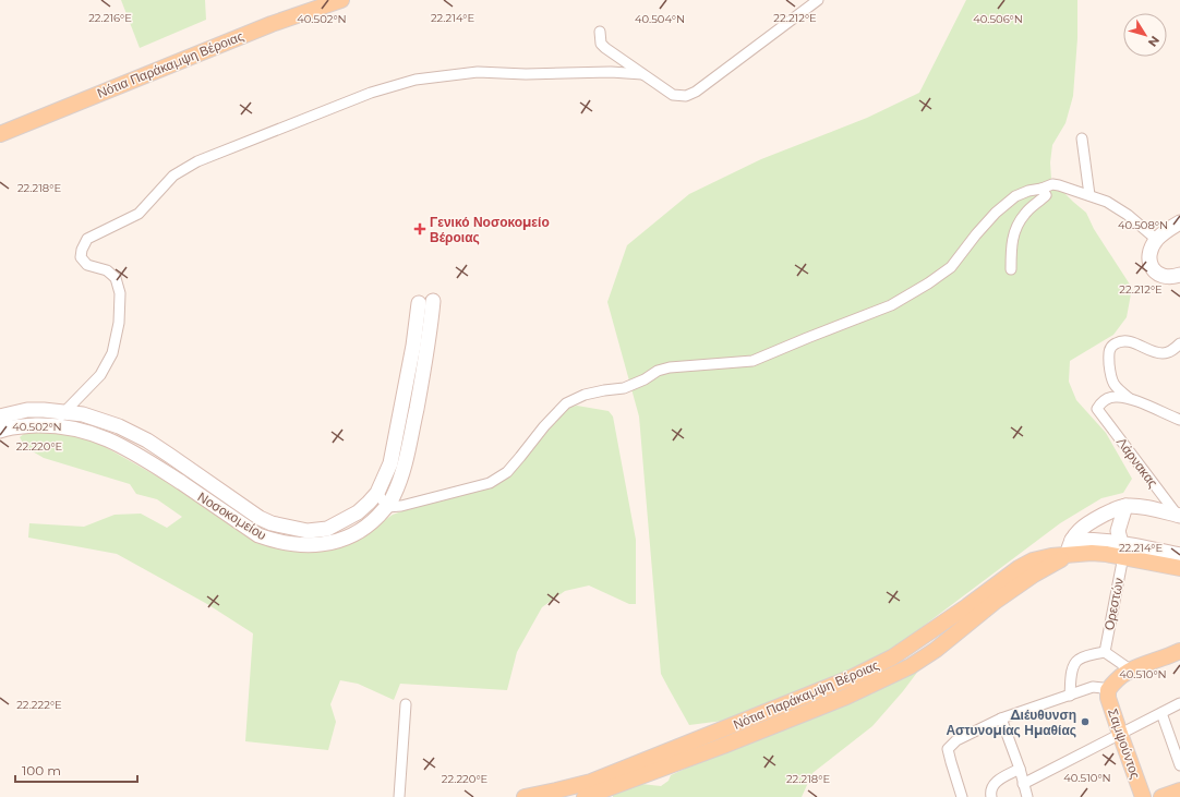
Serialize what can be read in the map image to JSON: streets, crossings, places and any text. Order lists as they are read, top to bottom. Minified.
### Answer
{"streets":{"main road":["Νότια Παράκαμψη Βέροιας","Σαμψούντος"],"street":["Λάρνακας","Νοσοκομείου","Ορεστών"]},"crossings":[["Νότια Παράκαμψη Βέροιας","Ορεστών"]],"places":{"health":["Γενικό Νοσοκομείο Βέροιας"],"other":["Διέυθυνση Αστυνομίας Ημαθίας"]},"scale_bar":"100 m","north":"bottom right","coordinates":["22.216°E","22.212°E","22.214°E","40.502°N","40.504°N","40.506°N","22.218°E","40.508°N","22.220°E","40.510°N","22.222°E"]}
